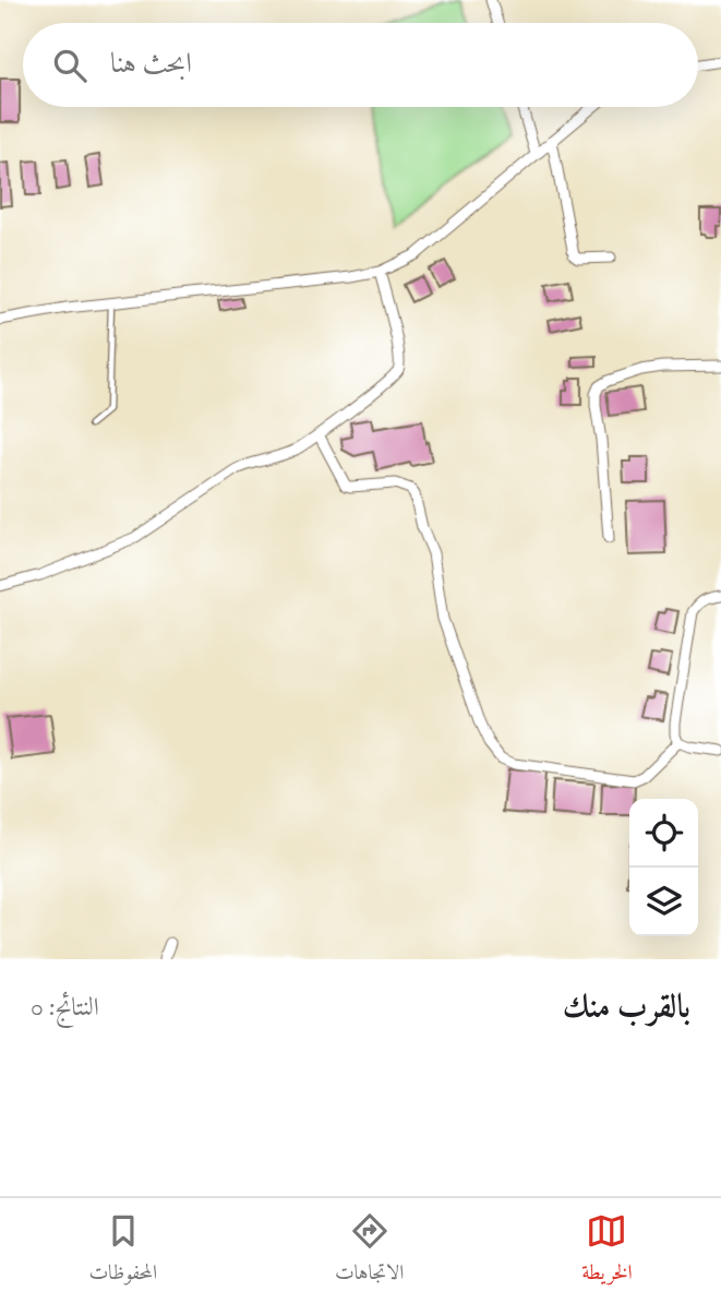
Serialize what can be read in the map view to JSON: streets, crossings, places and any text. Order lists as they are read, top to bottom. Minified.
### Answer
{"page":{"search":"ابحث هنا","heading":["بالقرب منك","النتائج: 0"],"nav":["الخريطة","الاتجاهات","المحفوظات"]}}
